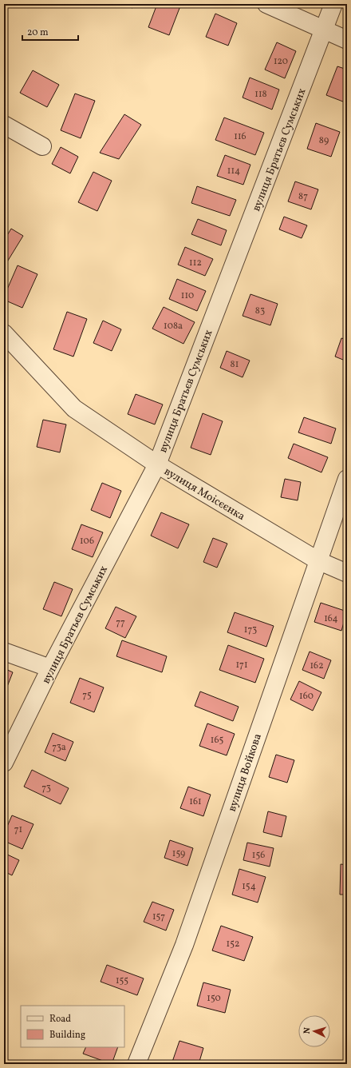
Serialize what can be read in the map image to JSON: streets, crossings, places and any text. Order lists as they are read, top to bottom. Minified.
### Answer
{"streets":{"street":["вулиця Братьєв Сумських","вулиця Моісєєнка","вулиця Войкова"]},"crossings":[["вулиця Братьєв Сумських","вулиця Моісєєнка"],["вулиця Моісєєнка","вулиця Войкова"]],"house_numbers":["120","118","116","89","114","87","112","110","83","108а","81","106","164","77","173","171","162","75","160","165","73а","73","161","71","159","156","154","157","152","155","150"],"legend":["Road","Building"],"scale_bar":"20 m","north":"left"}
